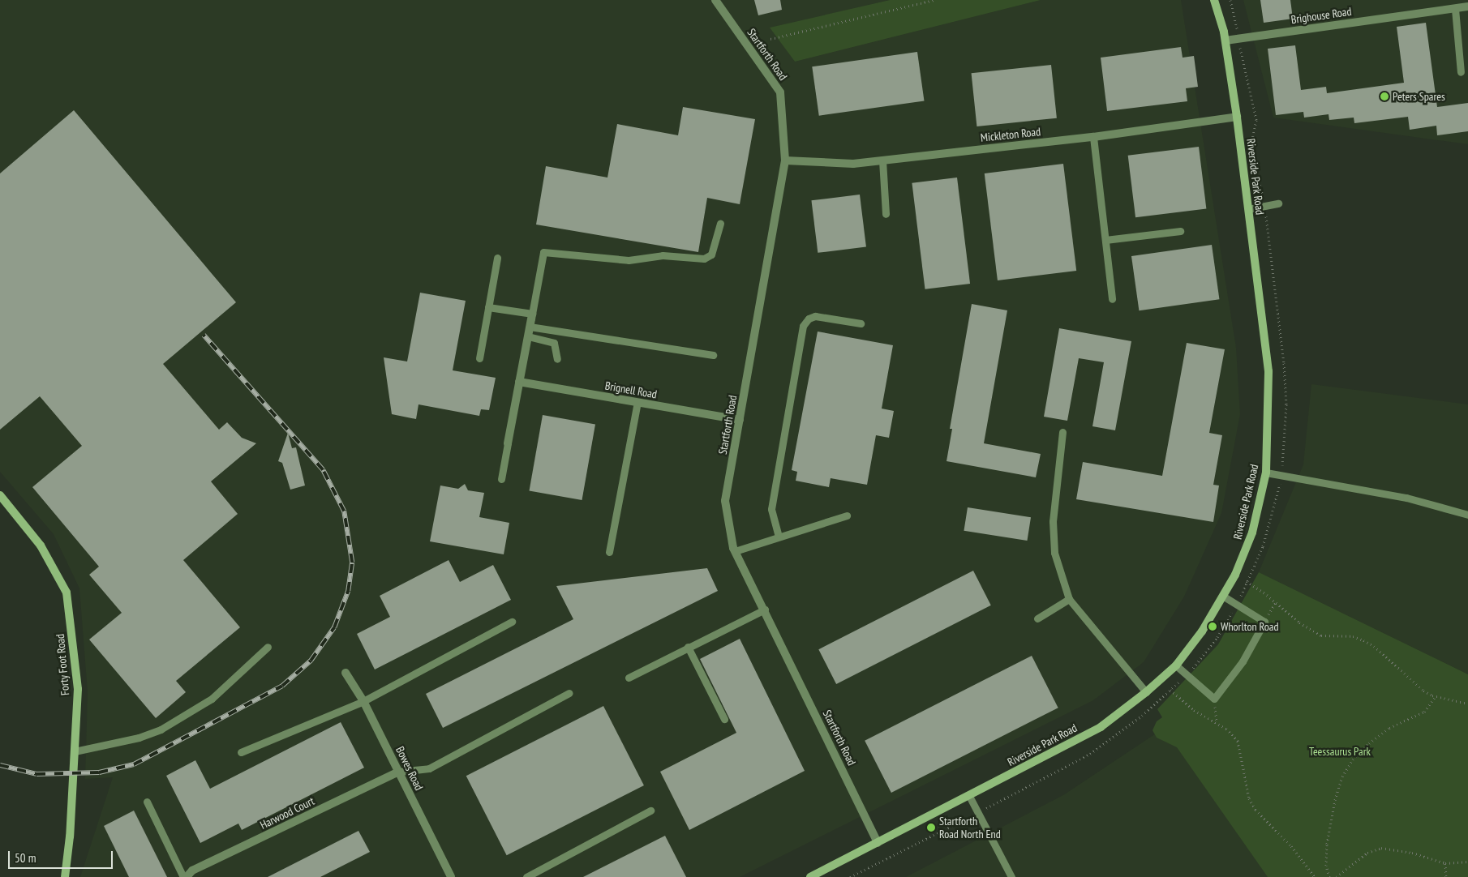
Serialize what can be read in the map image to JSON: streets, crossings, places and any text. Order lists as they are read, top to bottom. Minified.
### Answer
{"streets":{"street":["Brighouse Road","Startforth Road","Mickleton Road","Riverside Park Road","Brignell Road","Forty Foot Road","Bowes Road","Harwood Court"]},"crossings":[["Brighouse Road","Riverside Park Road"],["Startforth Road","Mickleton Road"],["Startforth Road","Riverside Park Road"],["Startforth Road","Brignell Road"],["Mickleton Road","Riverside Park Road"],["Bowes Road","Harwood Court"]],"parks":["Teessaurus Park"],"places":["Peters Spares","Whorlton Road","Startforth Road North End"],"scale_bar":"50 m"}
